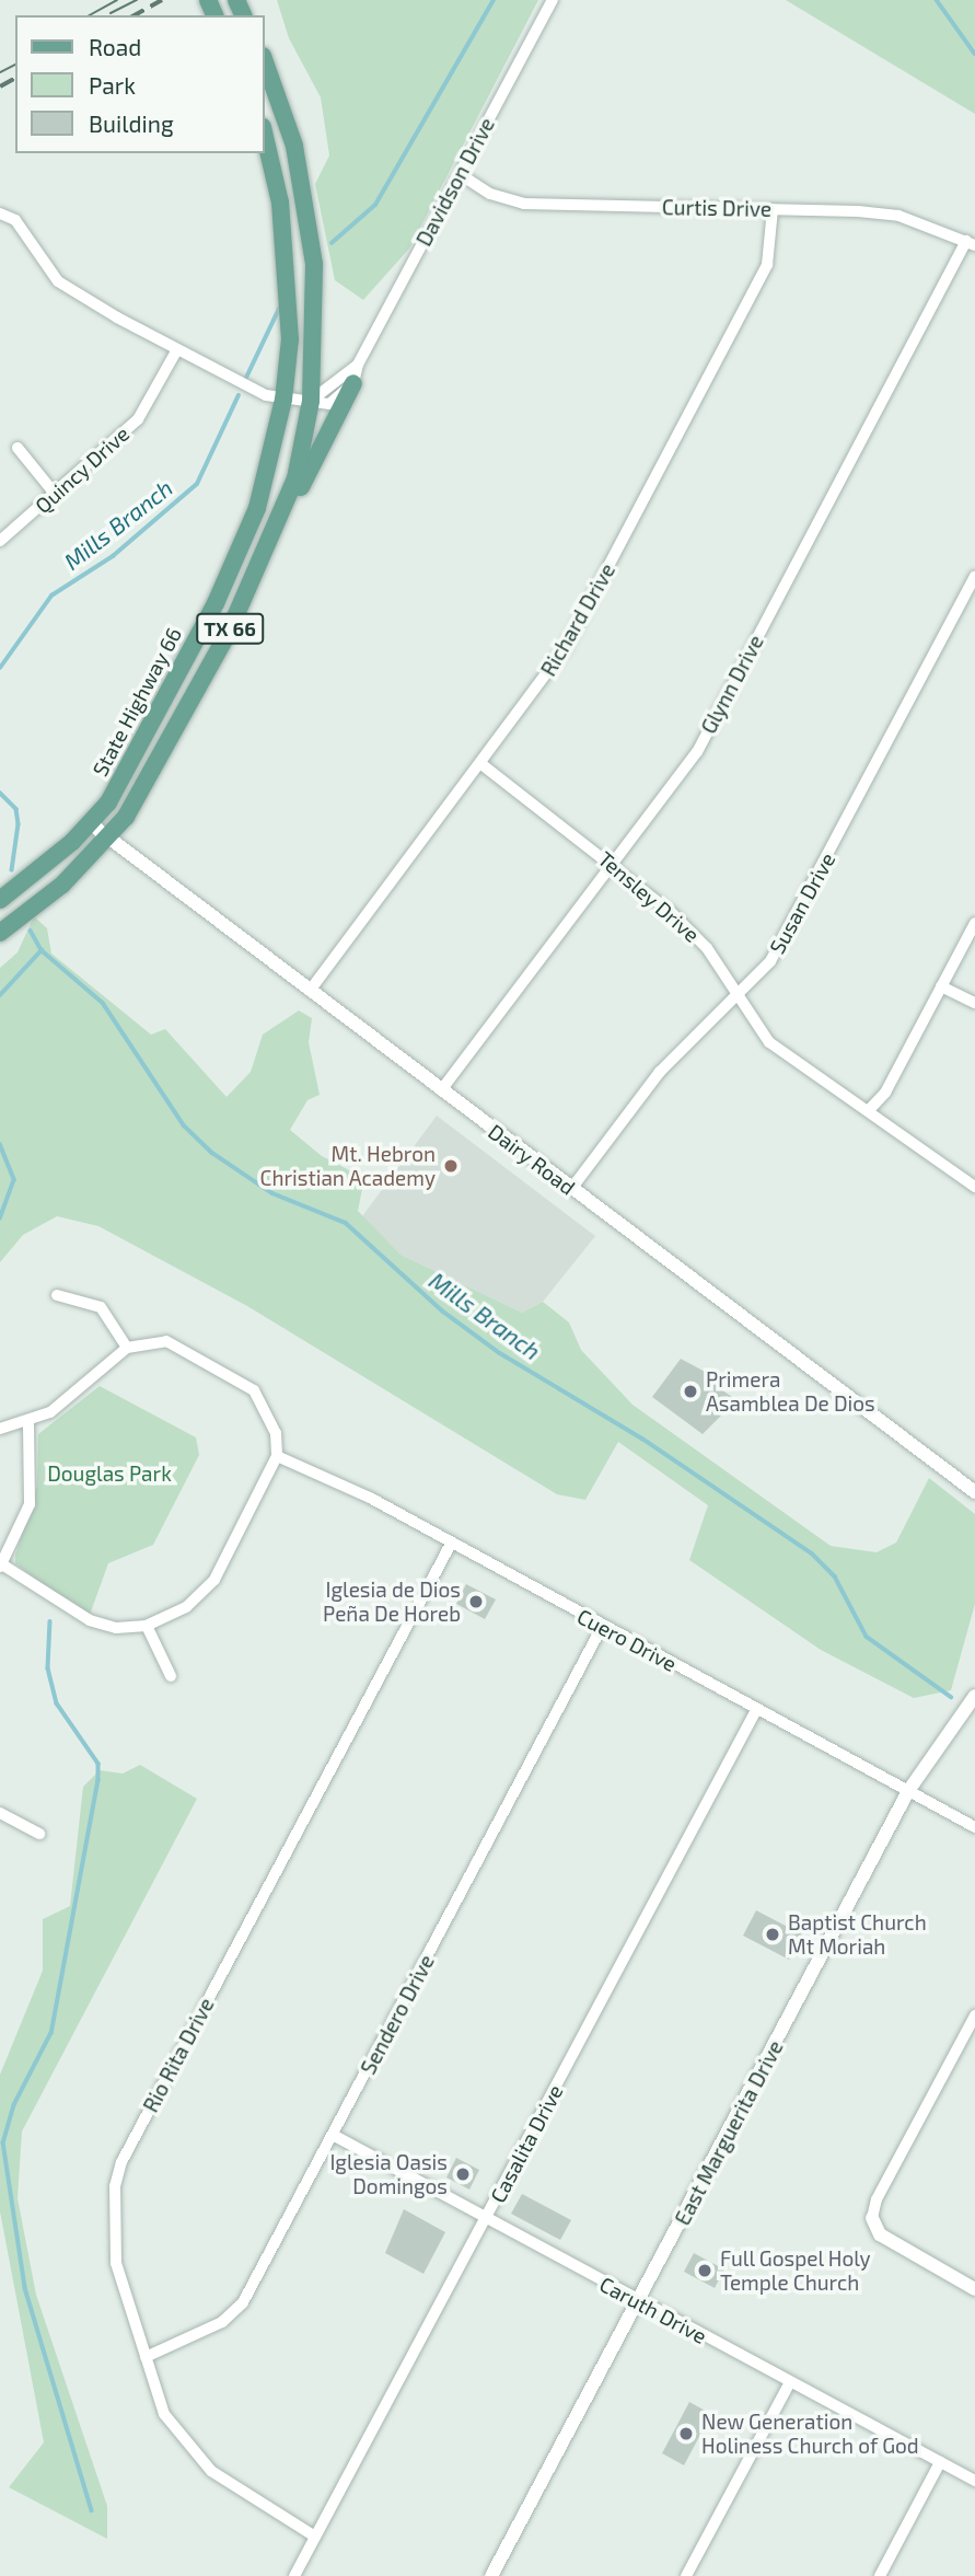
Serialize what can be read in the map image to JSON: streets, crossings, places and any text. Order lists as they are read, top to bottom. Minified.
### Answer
{"streets":{"main road":["TX 66","State Highway 66"],"street":["Davidson Drive","Curtis Drive","Quincy Drive","Richard Drive","Glynn Drive","Tensley Drive","Susan Drive","Dairy Road","Cuero Drive","Sendero Drive","Rio Rita Drive","East Marguerita Drive","Casalita Drive","Caruth Drive"]},"crossings":[["Davidson Drive","Curtis Drive"],["Davidson Drive","TX 66"],["Curtis Drive","Richard Drive"],["Curtis Drive","Glynn Drive"],["Richard Drive","Tensley Drive"],["Richard Drive","Dairy Road"],["TX 66","Dairy Road"],["Glynn Drive","Tensley Drive"],["Glynn Drive","Dairy Road"],["State Highway 66","Dairy Road"],["Tensley Drive","Susan Drive"],["Susan Drive","Dairy Road"],["Cuero Drive","Sendero Drive"],["Cuero Drive","Rio Rita Drive"],["Cuero Drive","East Marguerita Drive"],["Cuero Drive","Casalita Drive"],["Sendero Drive","Rio Rita Drive"],["Sendero Drive","Caruth Drive"],["Rio Rita Drive","Casalita Drive"],["East Marguerita Drive","Caruth Drive"],["Casalita Drive","Caruth Drive"]],"water":["Mills Branch"],"parks":["Douglas Park"],"places":["Mt. Hebron Christian Academy","Primera Asamblea De Dios","Iglesia de Dios Peña De Horeb","Baptist Church Mt Moriah","Iglesia Oasis Domingos","Full Gospel Holy Temple Church","New Generation Holiness Church of God"],"legend":["Road","Park","Building"]}
